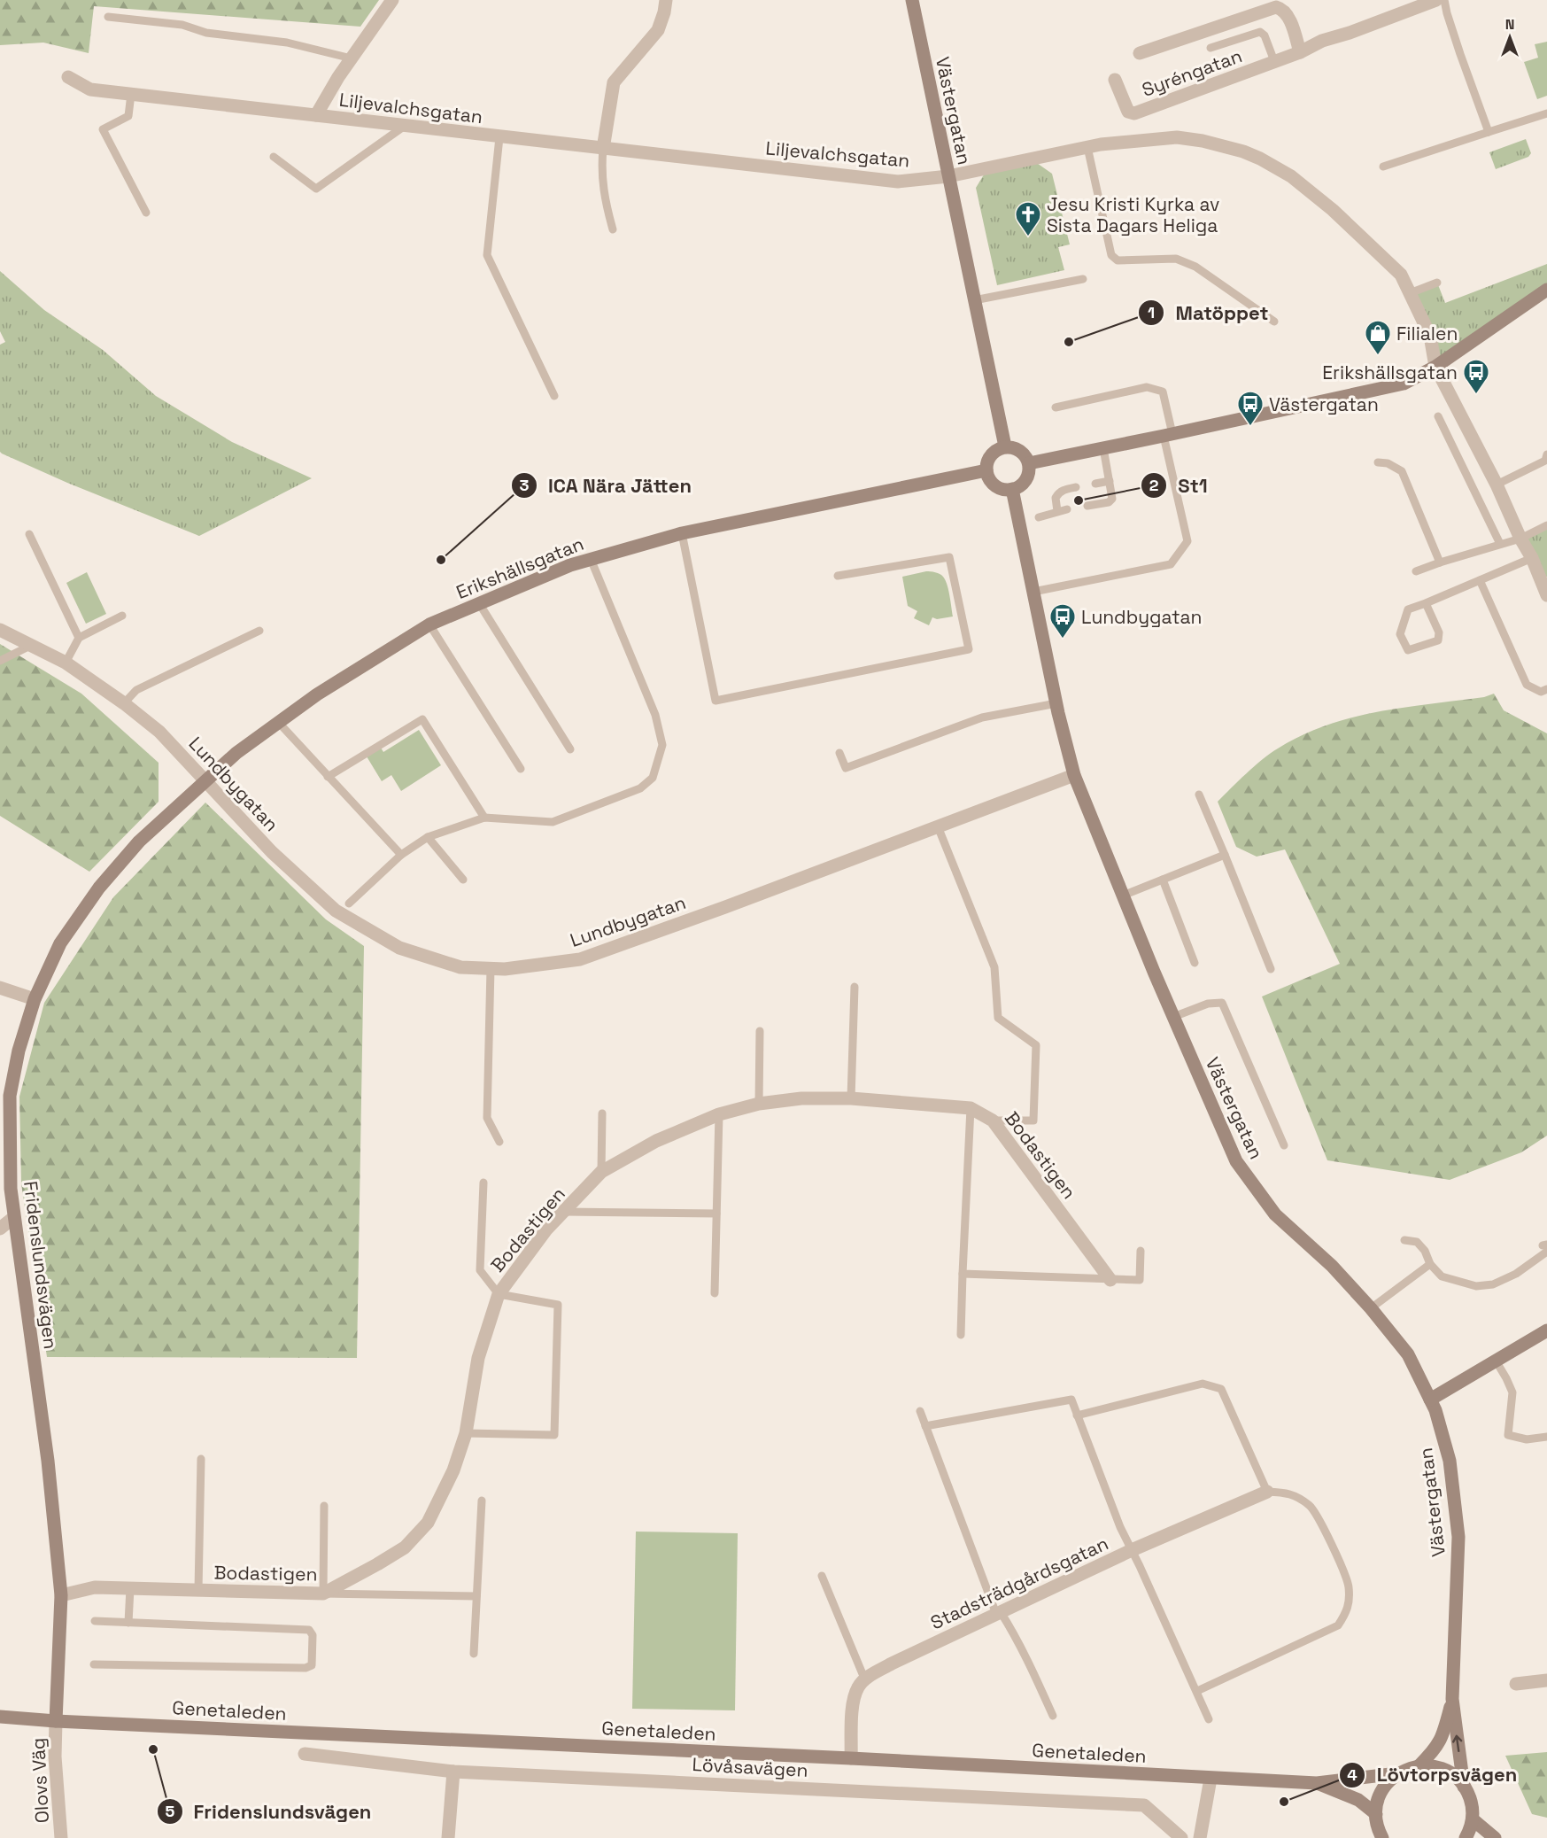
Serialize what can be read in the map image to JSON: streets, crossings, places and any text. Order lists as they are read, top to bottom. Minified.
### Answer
{"streets":{"street":["Syréngatan","Liljevalchsgatan","Västergatan","Erikshällsgatan","Lundbygatan","Bodastigen","Fridenslundsvägen","Stadsträdgårdsgatan","Genetaleden","Lövåsavägen","Olovs Väg"]},"crossings":[["Liljevalchsgatan","Västergatan"],["Västergatan","Erikshällsgatan"],["Västergatan","Lundbygatan"],["Västergatan","Genetaleden"],["Erikshällsgatan","Lundbygatan"],["Erikshällsgatan","Fridenslundsvägen"],["Lundbygatan","Fridenslundsvägen"],["Bodastigen","Fridenslundsvägen"],["Fridenslundsvägen","Genetaleden"],["Fridenslundsvägen","Olovs Väg"],["Genetaleden","Olovs Väg"]],"places":{"church":["Jesu Kristi Kyrka av Sista Dagars Heliga"],"other":["Matöppet","St1","ICA Nära Jätten","Fridenslundsvägen","Lövtorpsvägen"],"shop":["Filialen"],"bus stop":["Erikshällsgatan","Västergatan","Lundbygatan"]},"north":"top"}
